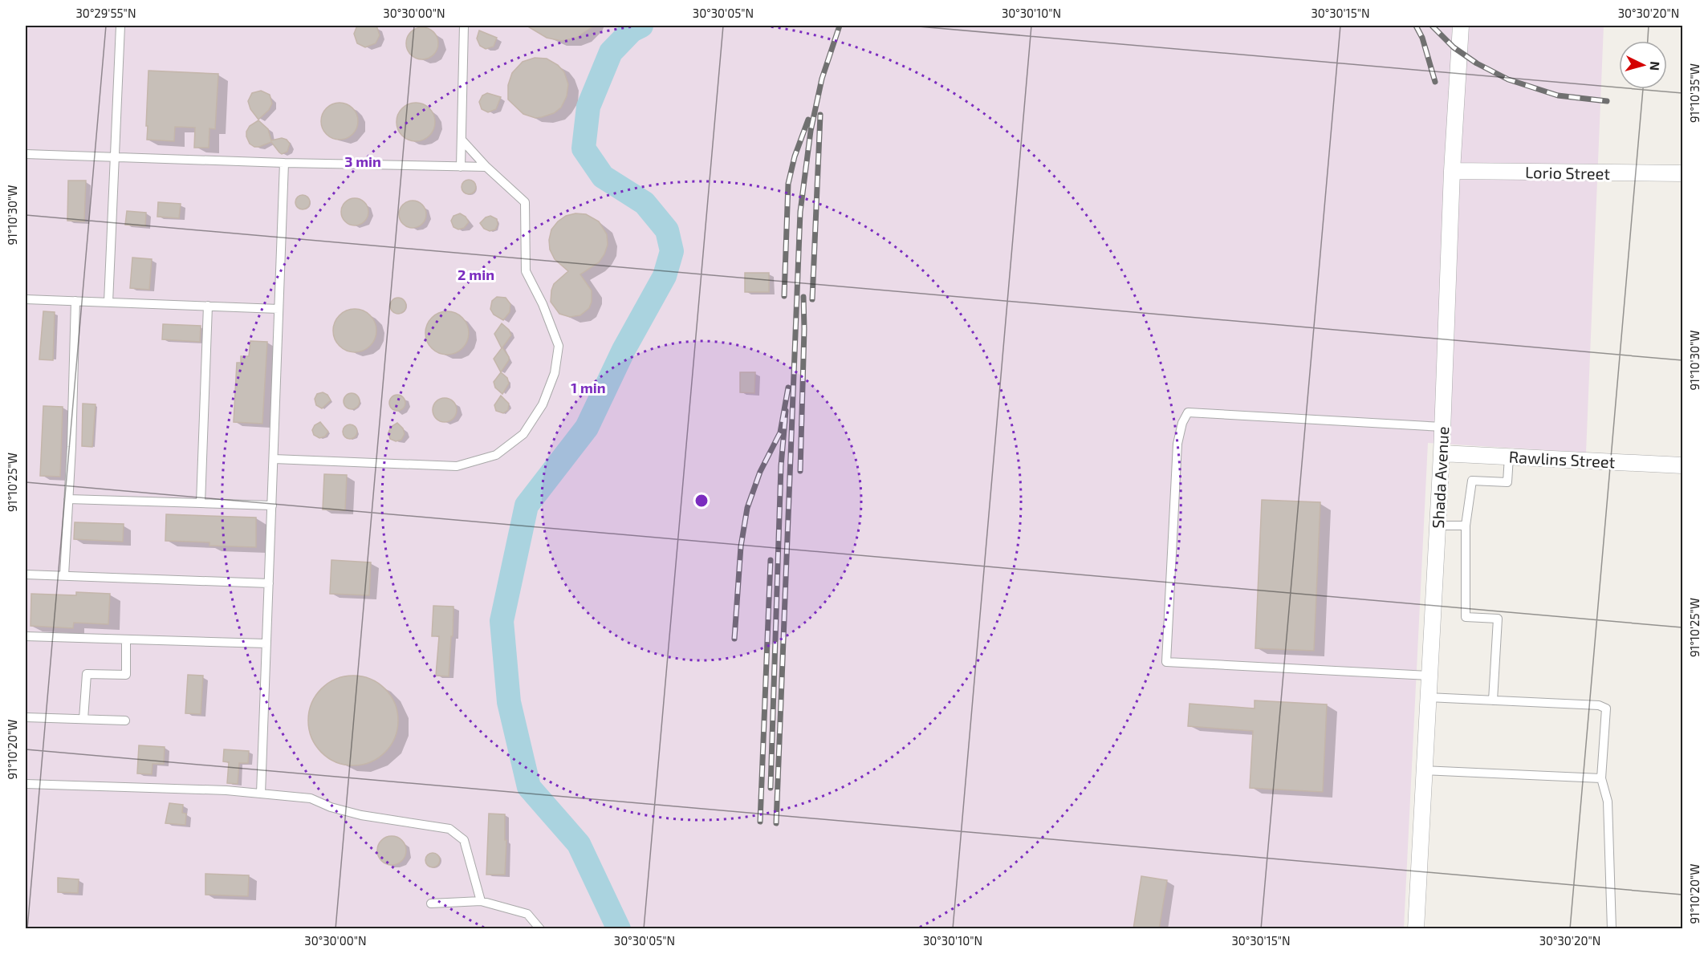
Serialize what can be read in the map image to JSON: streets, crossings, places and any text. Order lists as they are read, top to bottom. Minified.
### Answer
{"streets":{"street":["Lorio Street","Rawlins Street","Shada Avenue"]},"crossings":[["Lorio Street","Shada Avenue"],["Rawlins Street","Shada Avenue"]],"north":"right","coordinates":["30°29'55\"N","30°30'00\"N","30°30'05\"N","30°30'10\"N","30°30'15\"N","30°30'20\"N","91°10'35\"W","91°10'30\"W","91°10'25\"W","91°10'20\"W"],"rings":["3 min","2 min","1 min"]}
